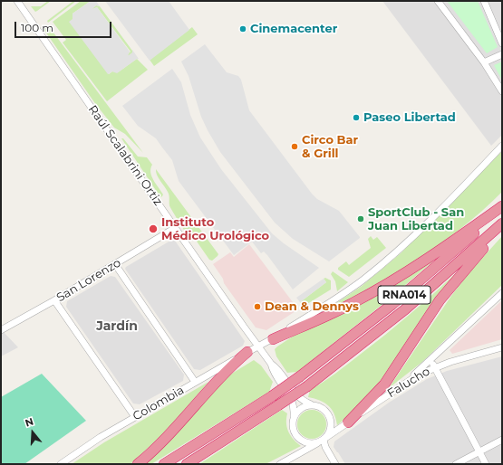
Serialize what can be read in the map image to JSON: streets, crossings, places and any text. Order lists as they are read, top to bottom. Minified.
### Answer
{"streets":{"highway":["RNA014"],"street":["Raúl Scalabrini Ortiz","San Lorenzo","Falucho","Colombia"]},"crossings":[["Raúl Scalabrini Ortiz","San Lorenzo"],["Raúl Scalabrini Ortiz","Falucho"],["Raúl Scalabrini Ortiz","Colombia"]],"districts":["Jardín"],"places":["Cinemacenter","Paseo Libertad","Circo Bar & Grill","SportClub - San Juan Libertad","Instituto Médico Urológico","Dean & Dennys"],"scale_bar":"100 m","north":"top"}
